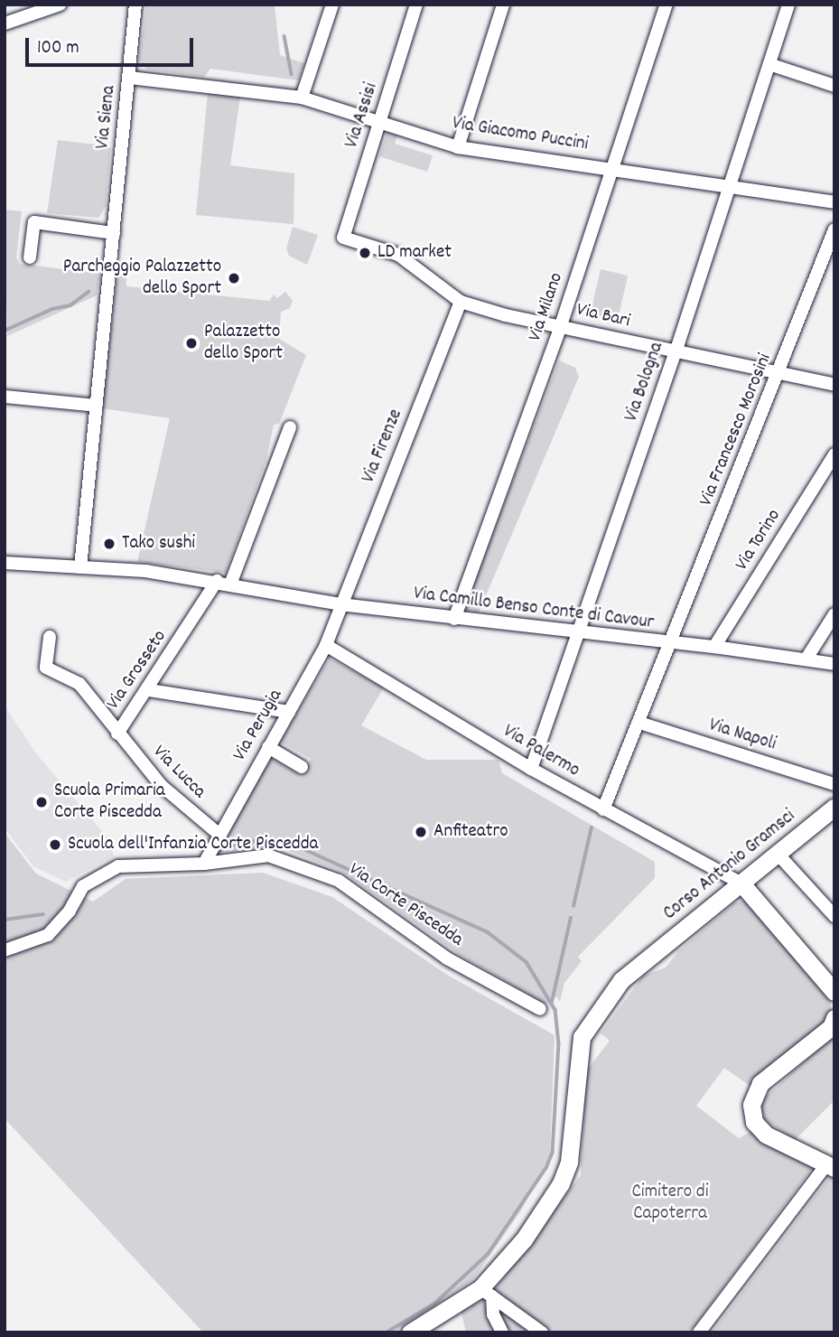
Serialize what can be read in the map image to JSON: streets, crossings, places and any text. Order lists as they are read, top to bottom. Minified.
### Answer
{"streets":{"street":["Via Assisi","Via Siena","Via Giacomo Puccini","Via Milano","Via Bari","Via Bologna","Via Francesco Morosini","Via Firenze","Via Torino","Via Camillo Benso Conte di Cavour","Via Grosseto","Via Perugia","Via Napoli","Via Palermo","Via Lucca","Corso Antonio Gramsci","Via Corte Piscedda"]},"crossings":[["Via Assisi","Via Giacomo Puccini"],["Via Assisi","Via Bari"],["Via Siena","Via Giacomo Puccini"],["Via Siena","Via Camillo Benso Conte di Cavour"],["Via Giacomo Puccini","Via Milano"],["Via Giacomo Puccini","Via Bologna"],["Via Milano","Via Bari"],["Via Milano","Via Camillo Benso Conte di Cavour"],["Via Bari","Via Bologna"],["Via Bari","Via Francesco Morosini"],["Via Bari","Via Firenze"],["Via Bologna","Via Camillo Benso Conte di Cavour"],["Via Bologna","Via Palermo"],["Via Francesco Morosini","Via Camillo Benso Conte di Cavour"],["Via Francesco Morosini","Via Napoli"],["Via Francesco Morosini","Via Palermo"],["Via Firenze","Via Camillo Benso Conte di Cavour"],["Via Firenze","Via Perugia"],["Via Torino","Via Camillo Benso Conte di Cavour"],["Via Camillo Benso Conte di Cavour","Via Grosseto"],["Via Camillo Benso Conte di Cavour","Via Perugia"],["Via Grosseto","Via Lucca"],["Via Perugia","Via Palermo"],["Via Perugia","Via Lucca"],["Via Perugia","Via Corte Piscedda"],["Via Palermo","Corso Antonio Gramsci"]],"parks":["Cimitero di Capoterra"],"places":["LD market","Parcheggio Palazzetto dello Sport","Palazzetto dello Sport","Tako sushi","Scuola Primaria Corte Piscedda","Anfiteatro","Scuola dell'Infanzia Corte Piscedda"],"scale_bar":"100 m"}
